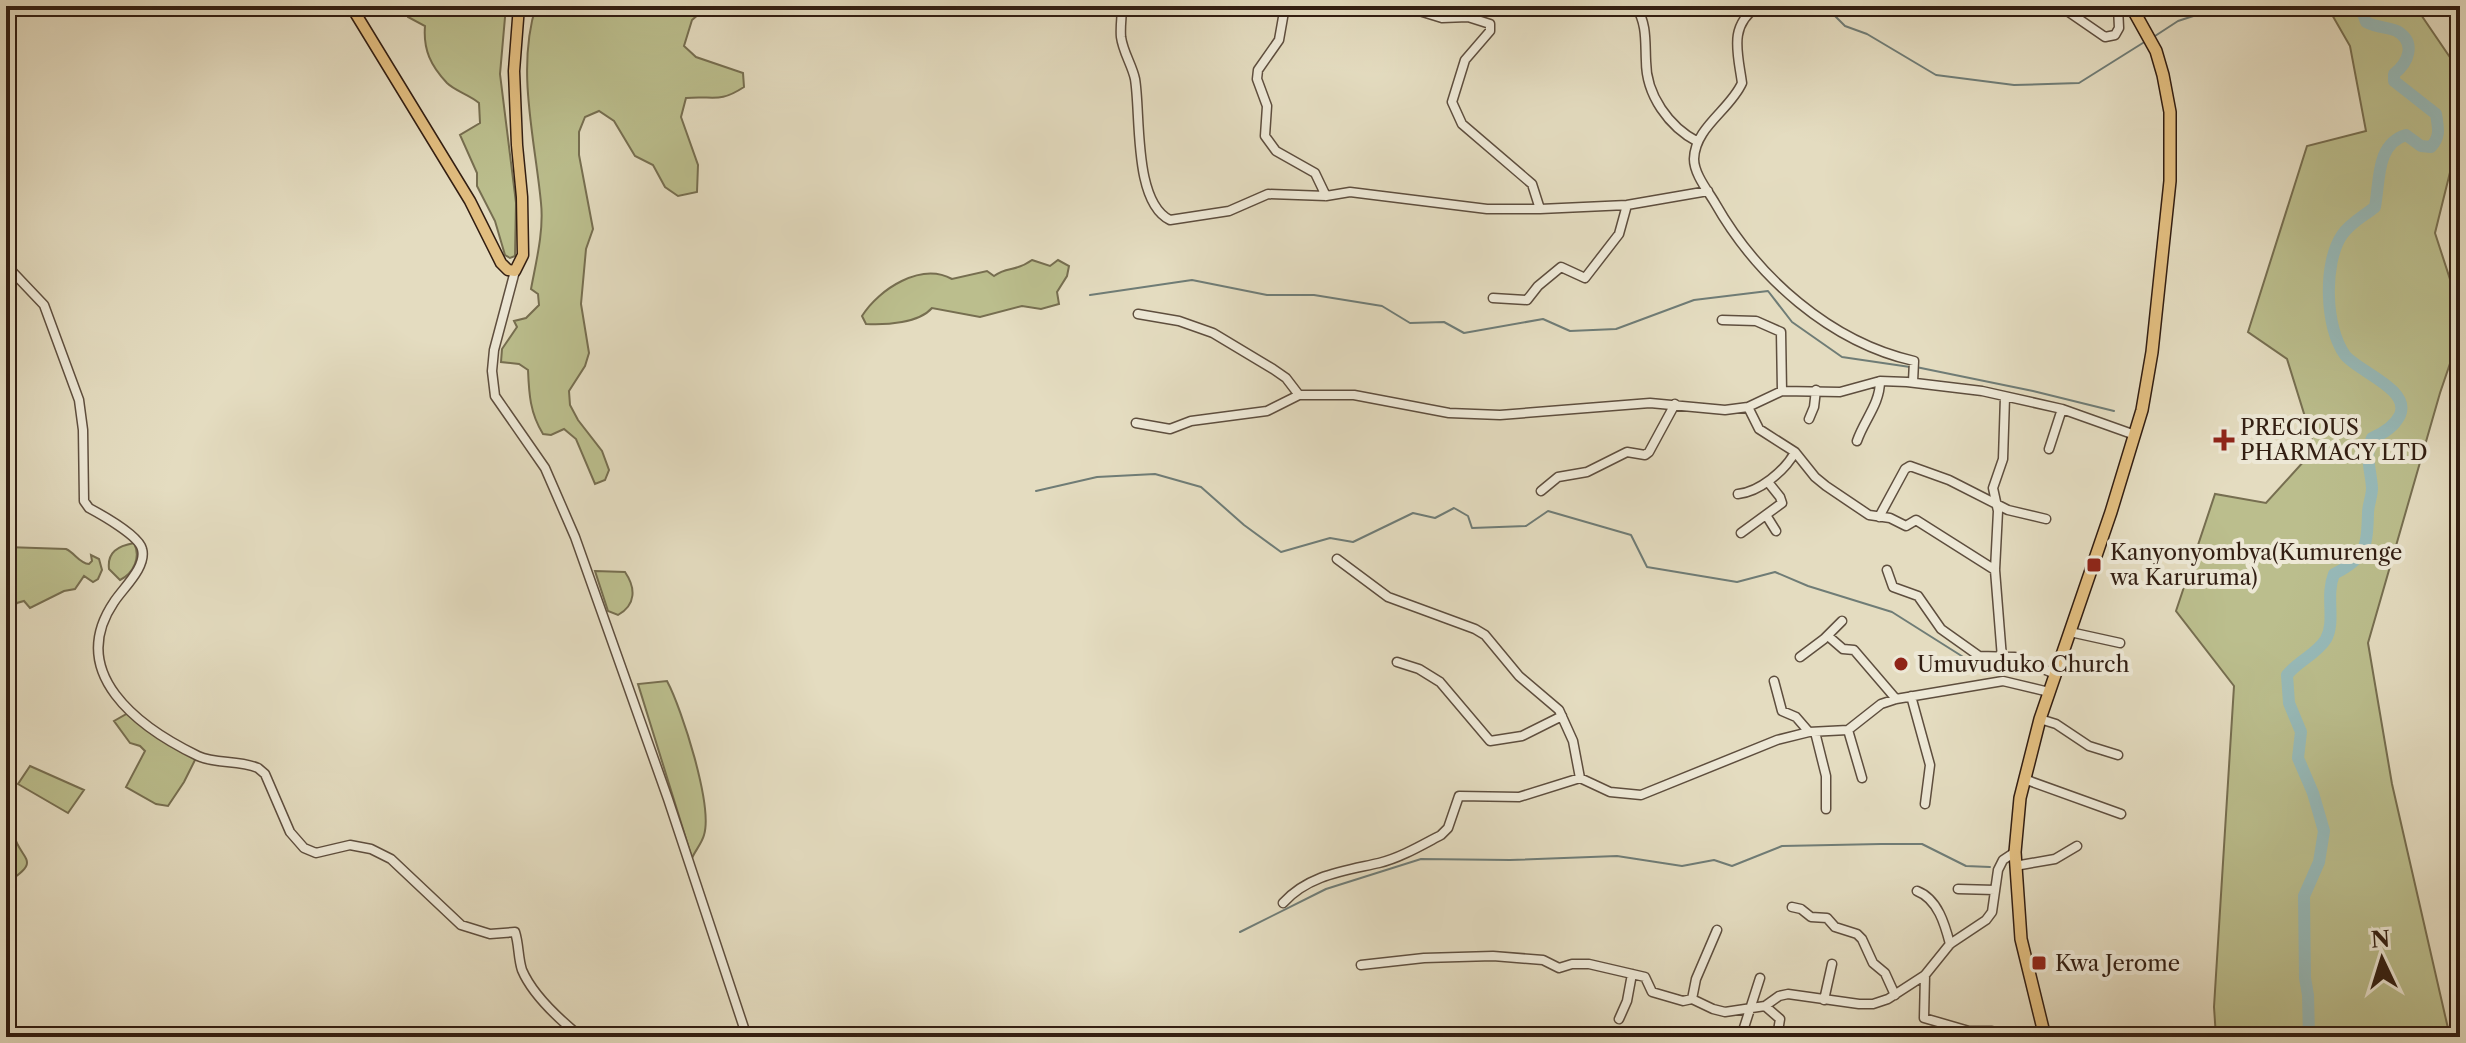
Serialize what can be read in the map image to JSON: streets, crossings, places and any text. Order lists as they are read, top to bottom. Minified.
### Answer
{"places":{"health":["PRECIOUS PHARMACY LTD"],"transit":["Kanyonyombya(Kumurenge wa Karuruma)","Kwa Jerome"],"other":["Umuvuduko Church"]},"north":"top"}
